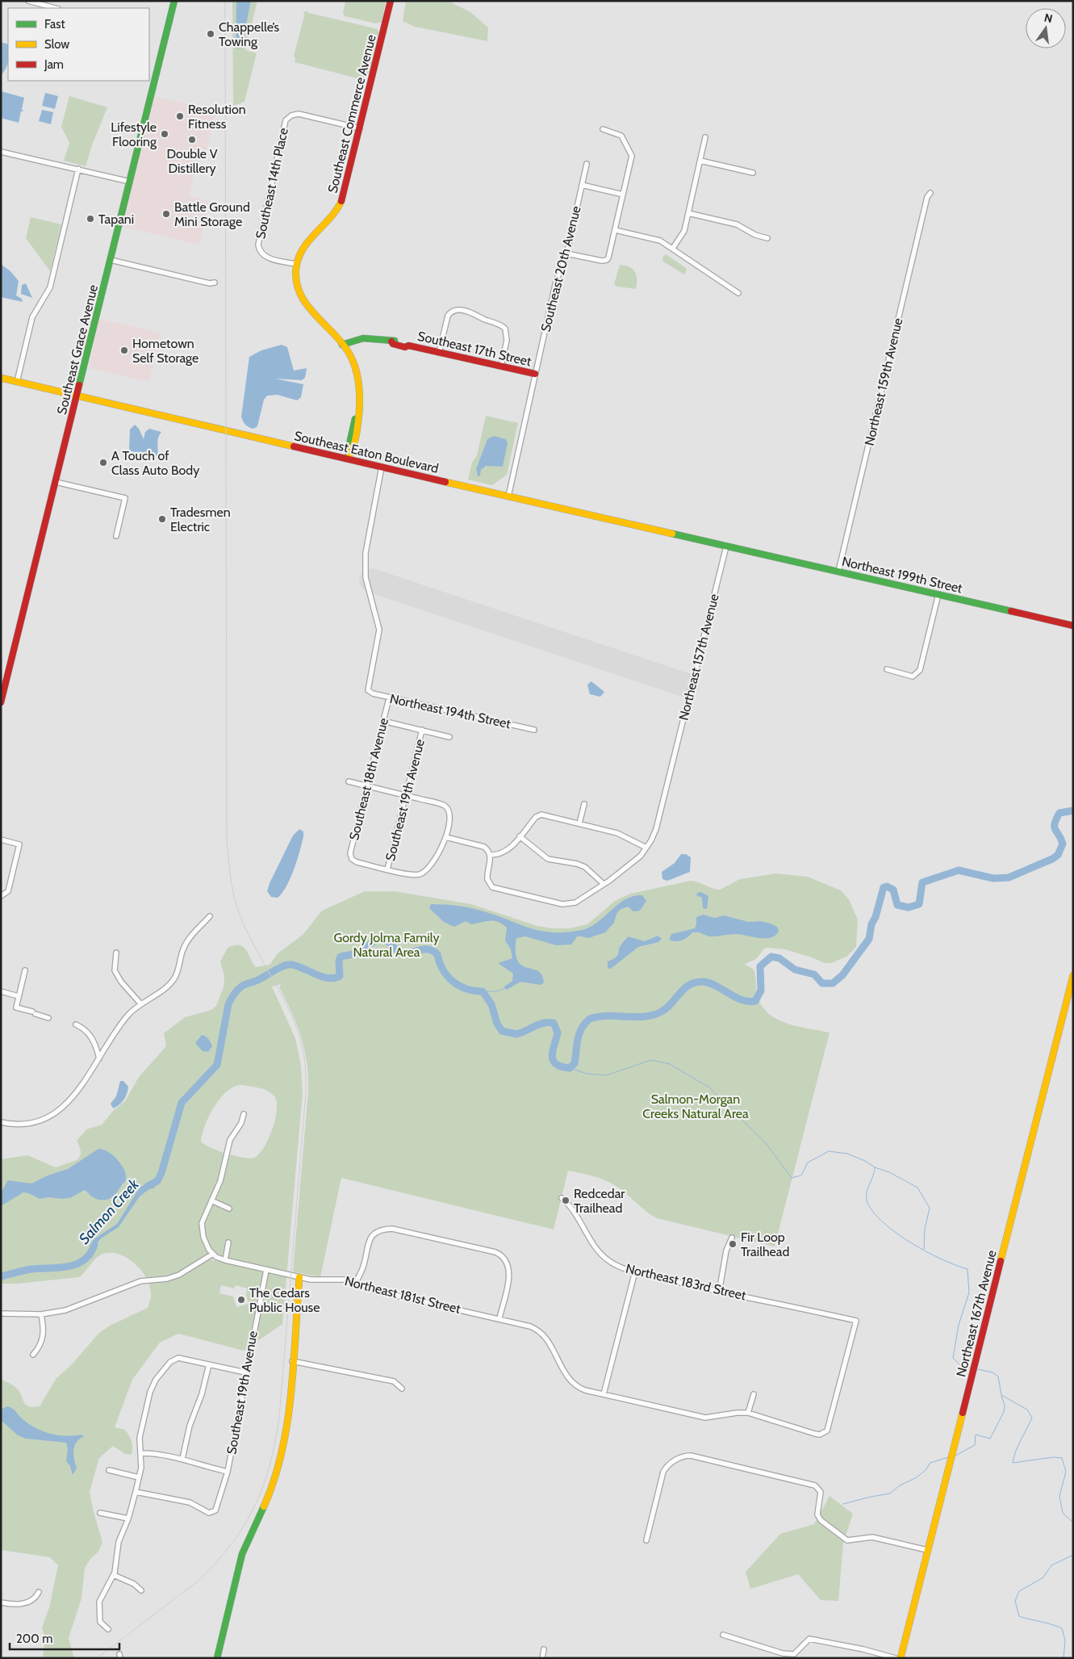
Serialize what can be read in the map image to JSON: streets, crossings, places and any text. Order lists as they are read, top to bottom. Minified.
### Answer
{"streets":{"street":["Southeast Commerce Avenue","Southeast 14th Place","Southeast 20th Avenue","Southeast 17th Street","Southeast Grace Avenue","Northeast 159th Avenue","Southeast Eaton Boulevard","Northeast 199th Street","Northeast 157th Avenue","Northeast 194th Street","Southeast 18th Avenue","Southeast 19th Avenue","Northeast 183rd Street","Northeast 181st Street","Northeast 167th Avenue"]},"crossings":[["Southeast Commerce Avenue","Southeast 14th Place"],["Southeast Commerce Avenue","Southeast 17th Street"],["Southeast Commerce Avenue","Southeast Eaton Boulevard"],["Southeast 20th Avenue","Southeast 17th Street"],["Southeast 20th Avenue","Southeast Eaton Boulevard"],["Southeast Grace Avenue","Southeast Eaton Boulevard"],["Northeast 159th Avenue","Northeast 199th Street"],["Southeast Eaton Boulevard","Northeast 199th Street"],["Southeast Eaton Boulevard","Northeast 157th Avenue"],["Southeast Eaton Boulevard","Northeast 194th Street"],["Northeast 199th Street","Northeast 157th Avenue"],["Southeast 18th Avenue","Southeast 19th Avenue"],["Southeast 19th Avenue","Northeast 181st Street"],["Northeast 183rd Street","Northeast 181st Street"]],"water":["Salmon Creek"],"parks":["Gordy Jolma Family Natural Area","Salmon-Morgan Creeks Natural Area"],"places":["Chappelle’s Towing","Resolution Fitness","Lifestyle Flooring","Double V Distillery","Battle Ground Mini Storage","Tapani","Hometown Self Storage","A Touch of Class Auto Body","Tradesmen Electric","Redcedar Trailhead","Fir Loop Trailhead","The Cedars Public House"],"legend":["Fast","Slow","Jam"],"scale_bar":"200 m","north":"top"}
